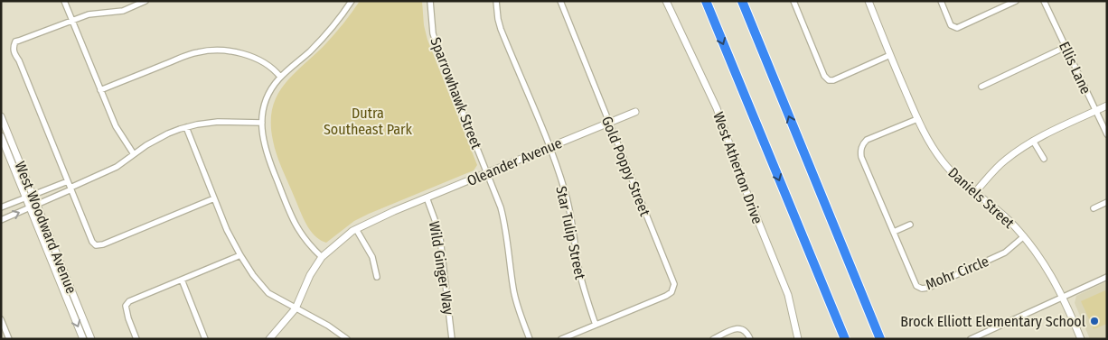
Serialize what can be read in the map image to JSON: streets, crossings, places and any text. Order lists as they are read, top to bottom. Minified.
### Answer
{"streets":{"street":["Ellis Lane","Sparrowhawk Street","Oleander Avenue","Gold Poppy Street","West Atherton Drive","Daniels Street","West Woodward Avenue","Star Tulip Street","Wild Ginger Way","Mohr Circle"]},"crossings":[["Sparrowhawk Street","Oleander Avenue"],["Oleander Avenue","Gold Poppy Street"],["Oleander Avenue","Star Tulip Street"],["Oleander Avenue","Wild Ginger Way"],["Gold Poppy Street","Star Tulip Street"],["Daniels Street","Mohr Circle"]],"parks":["Dutra Southeast Park"],"places":["Brock Elliott Elementary School"]}
